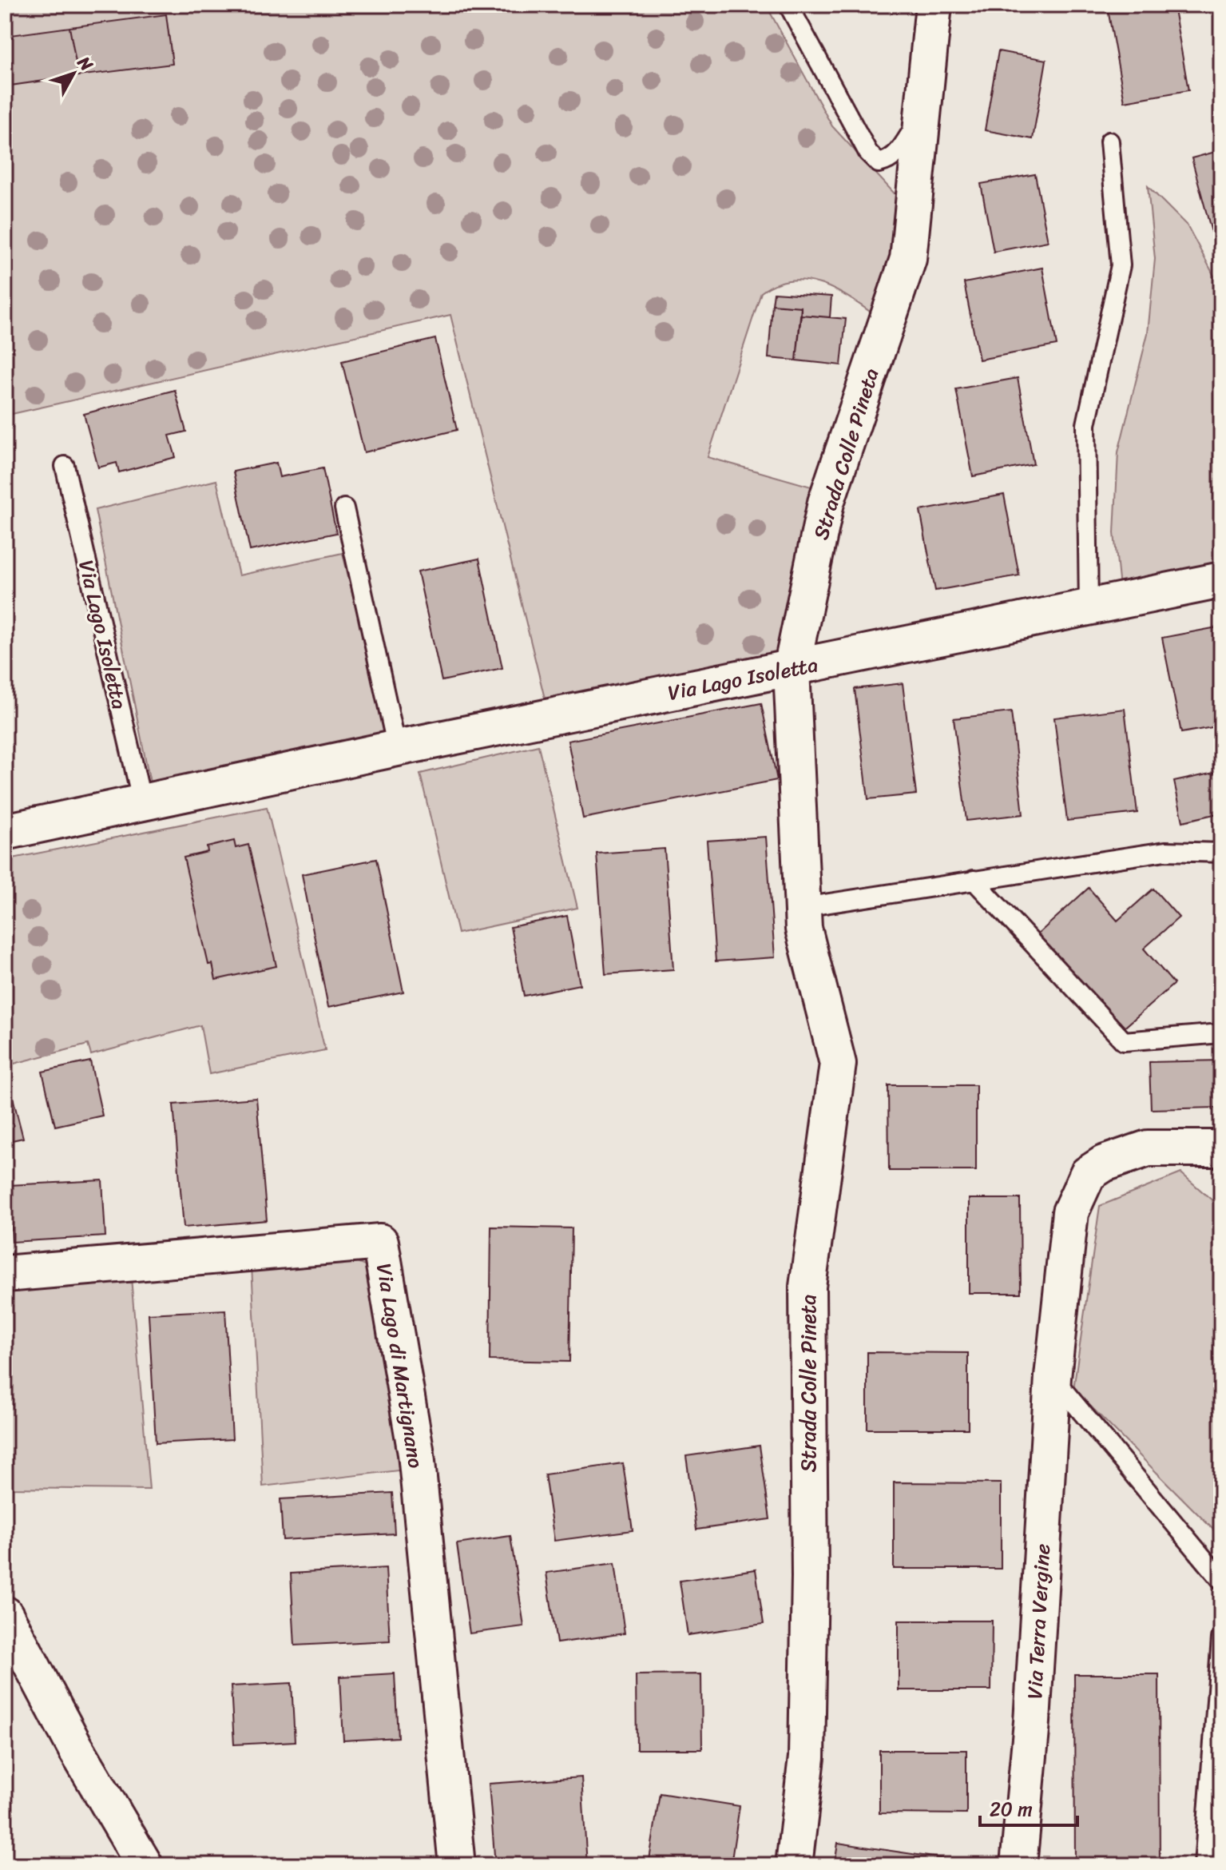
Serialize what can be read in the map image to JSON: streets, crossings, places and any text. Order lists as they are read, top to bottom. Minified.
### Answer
{"streets":{"street":["Strada Colle Pineta","Via Lago Isoletta","Via Lago di Martignano","Via Terra Vergine"]},"crossings":[["Strada Colle Pineta","Via Lago Isoletta"]],"scale_bar":"20 m","north":"top right"}
